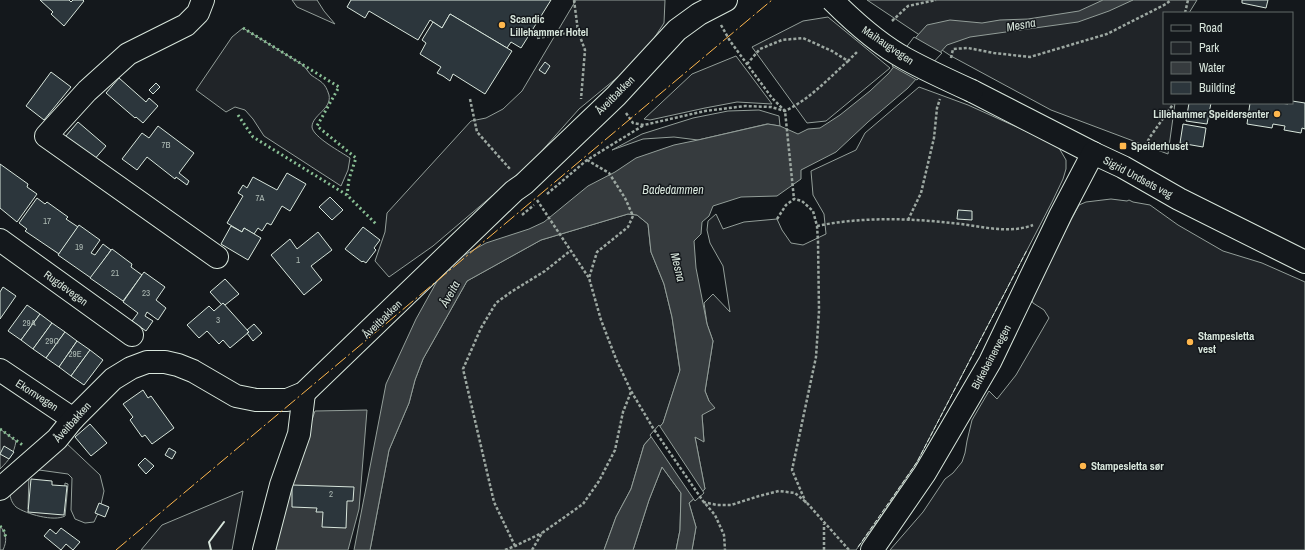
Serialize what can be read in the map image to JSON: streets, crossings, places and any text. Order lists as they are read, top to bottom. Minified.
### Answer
{"streets":{"street":["Maihaugvegen","Åveitbakken","Sigrid Undsets veg","Rugdevegen","Birkebeinervegen","Ekornvegen"]},"crossings":[["Maihaugvegen","Sigrid Undsets veg"],["Åveitbakken","Ekornvegen"],["Sigrid Undsets veg","Birkebeinervegen"]],"water":["Mesna","Badedammen","Åveita"],"places":{"other":["Scandic Lillehammer Hotel","Lillehammer Speidersenter","Stampesletta vest","Stampesletta sør"],"transit":["Speiderhuset"]},"house_numbers":["7B","7A","17","19","1","21","23","3","29A","29C","29E","2"],"legend":["Road","Park","Water","Building"]}
